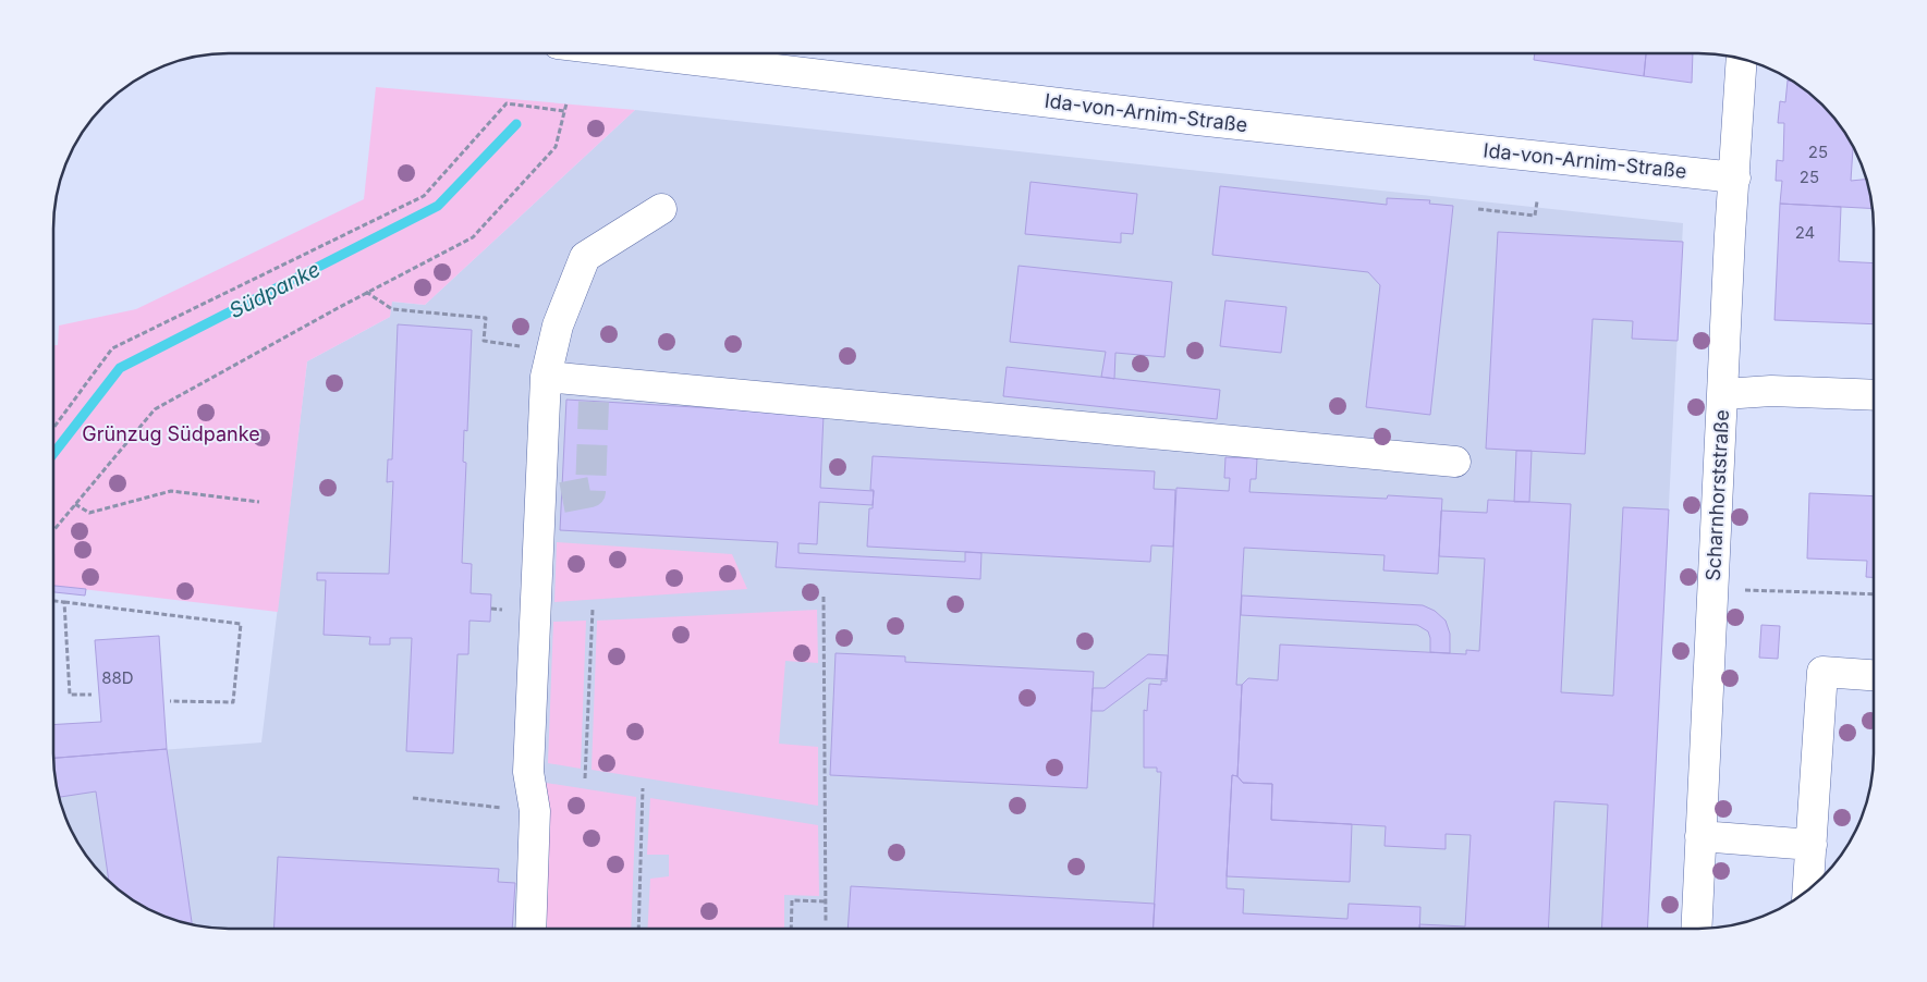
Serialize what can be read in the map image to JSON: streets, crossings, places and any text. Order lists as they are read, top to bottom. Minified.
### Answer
{"streets":{"street":["Ida-von-Arnim-Straße","Scharnhorststraße"]},"crossings":[["Ida-von-Arnim-Straße","Scharnhorststraße"]],"water":["Südpanke"],"parks":["Grünzug Südpanke"],"house_numbers":["25","25","24","88D"]}
